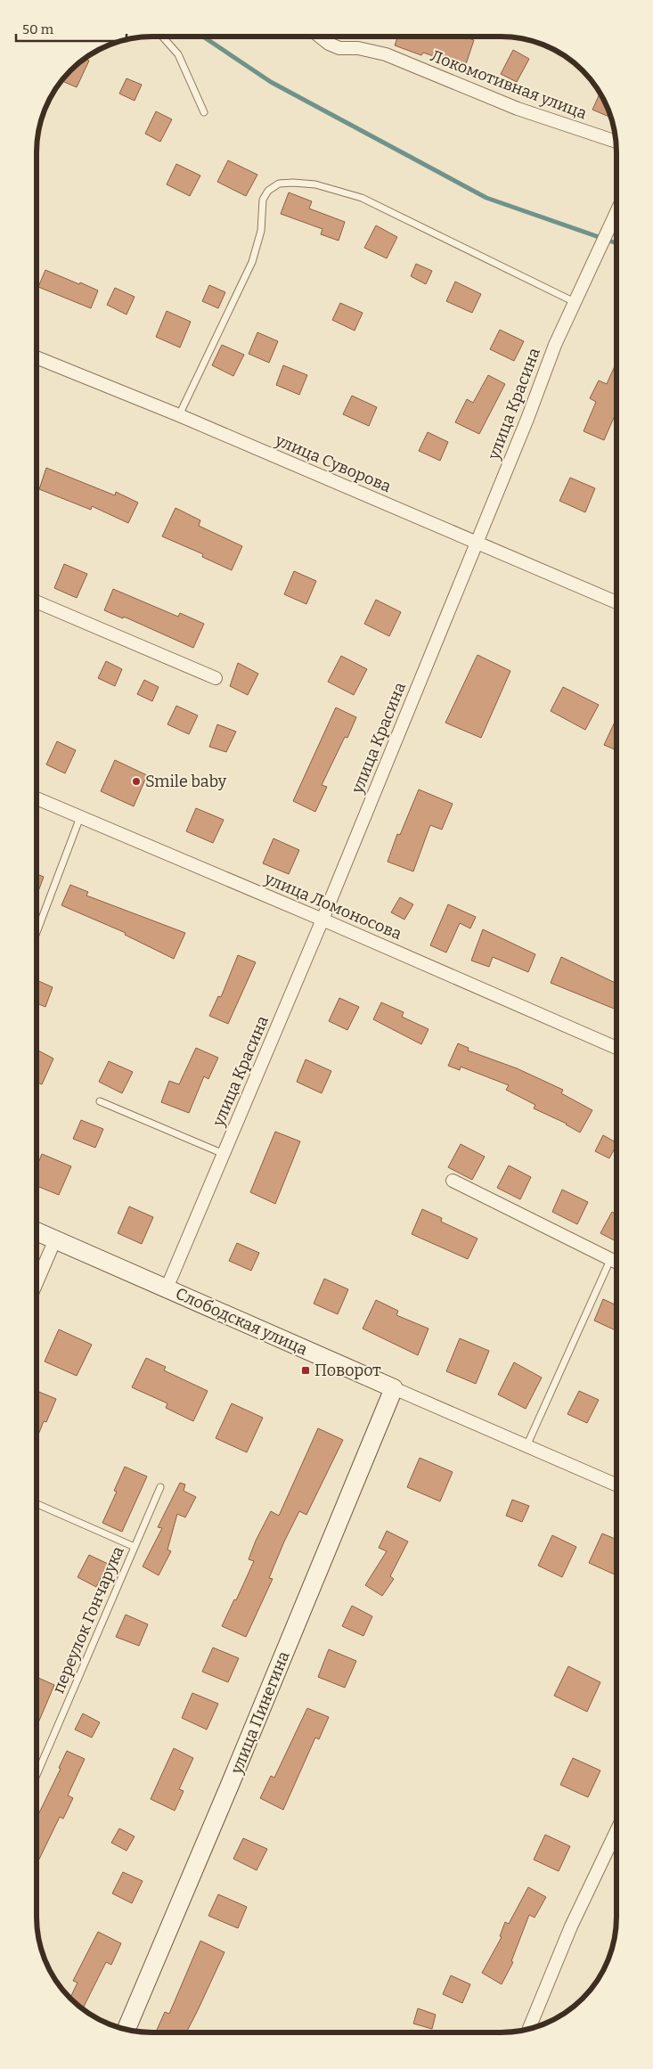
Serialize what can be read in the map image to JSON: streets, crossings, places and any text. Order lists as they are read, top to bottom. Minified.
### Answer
{"streets":{"street":["Локомотивная улица","улица Красина","улица Суворова","улица Ломоносова","Слободская улица","улица Пинегина"],"lane":["переулок Гончарука"]},"crossings":[["улица Красина","улица Суворова"],["улица Красина","улица Ломоносова"],["улица Красина","Слободская улица"],["Слободская улица","улица Пинегина"]],"places":{"other":["Smile baby"],"transit":["Поворот"]},"scale_bar":"50 m"}
